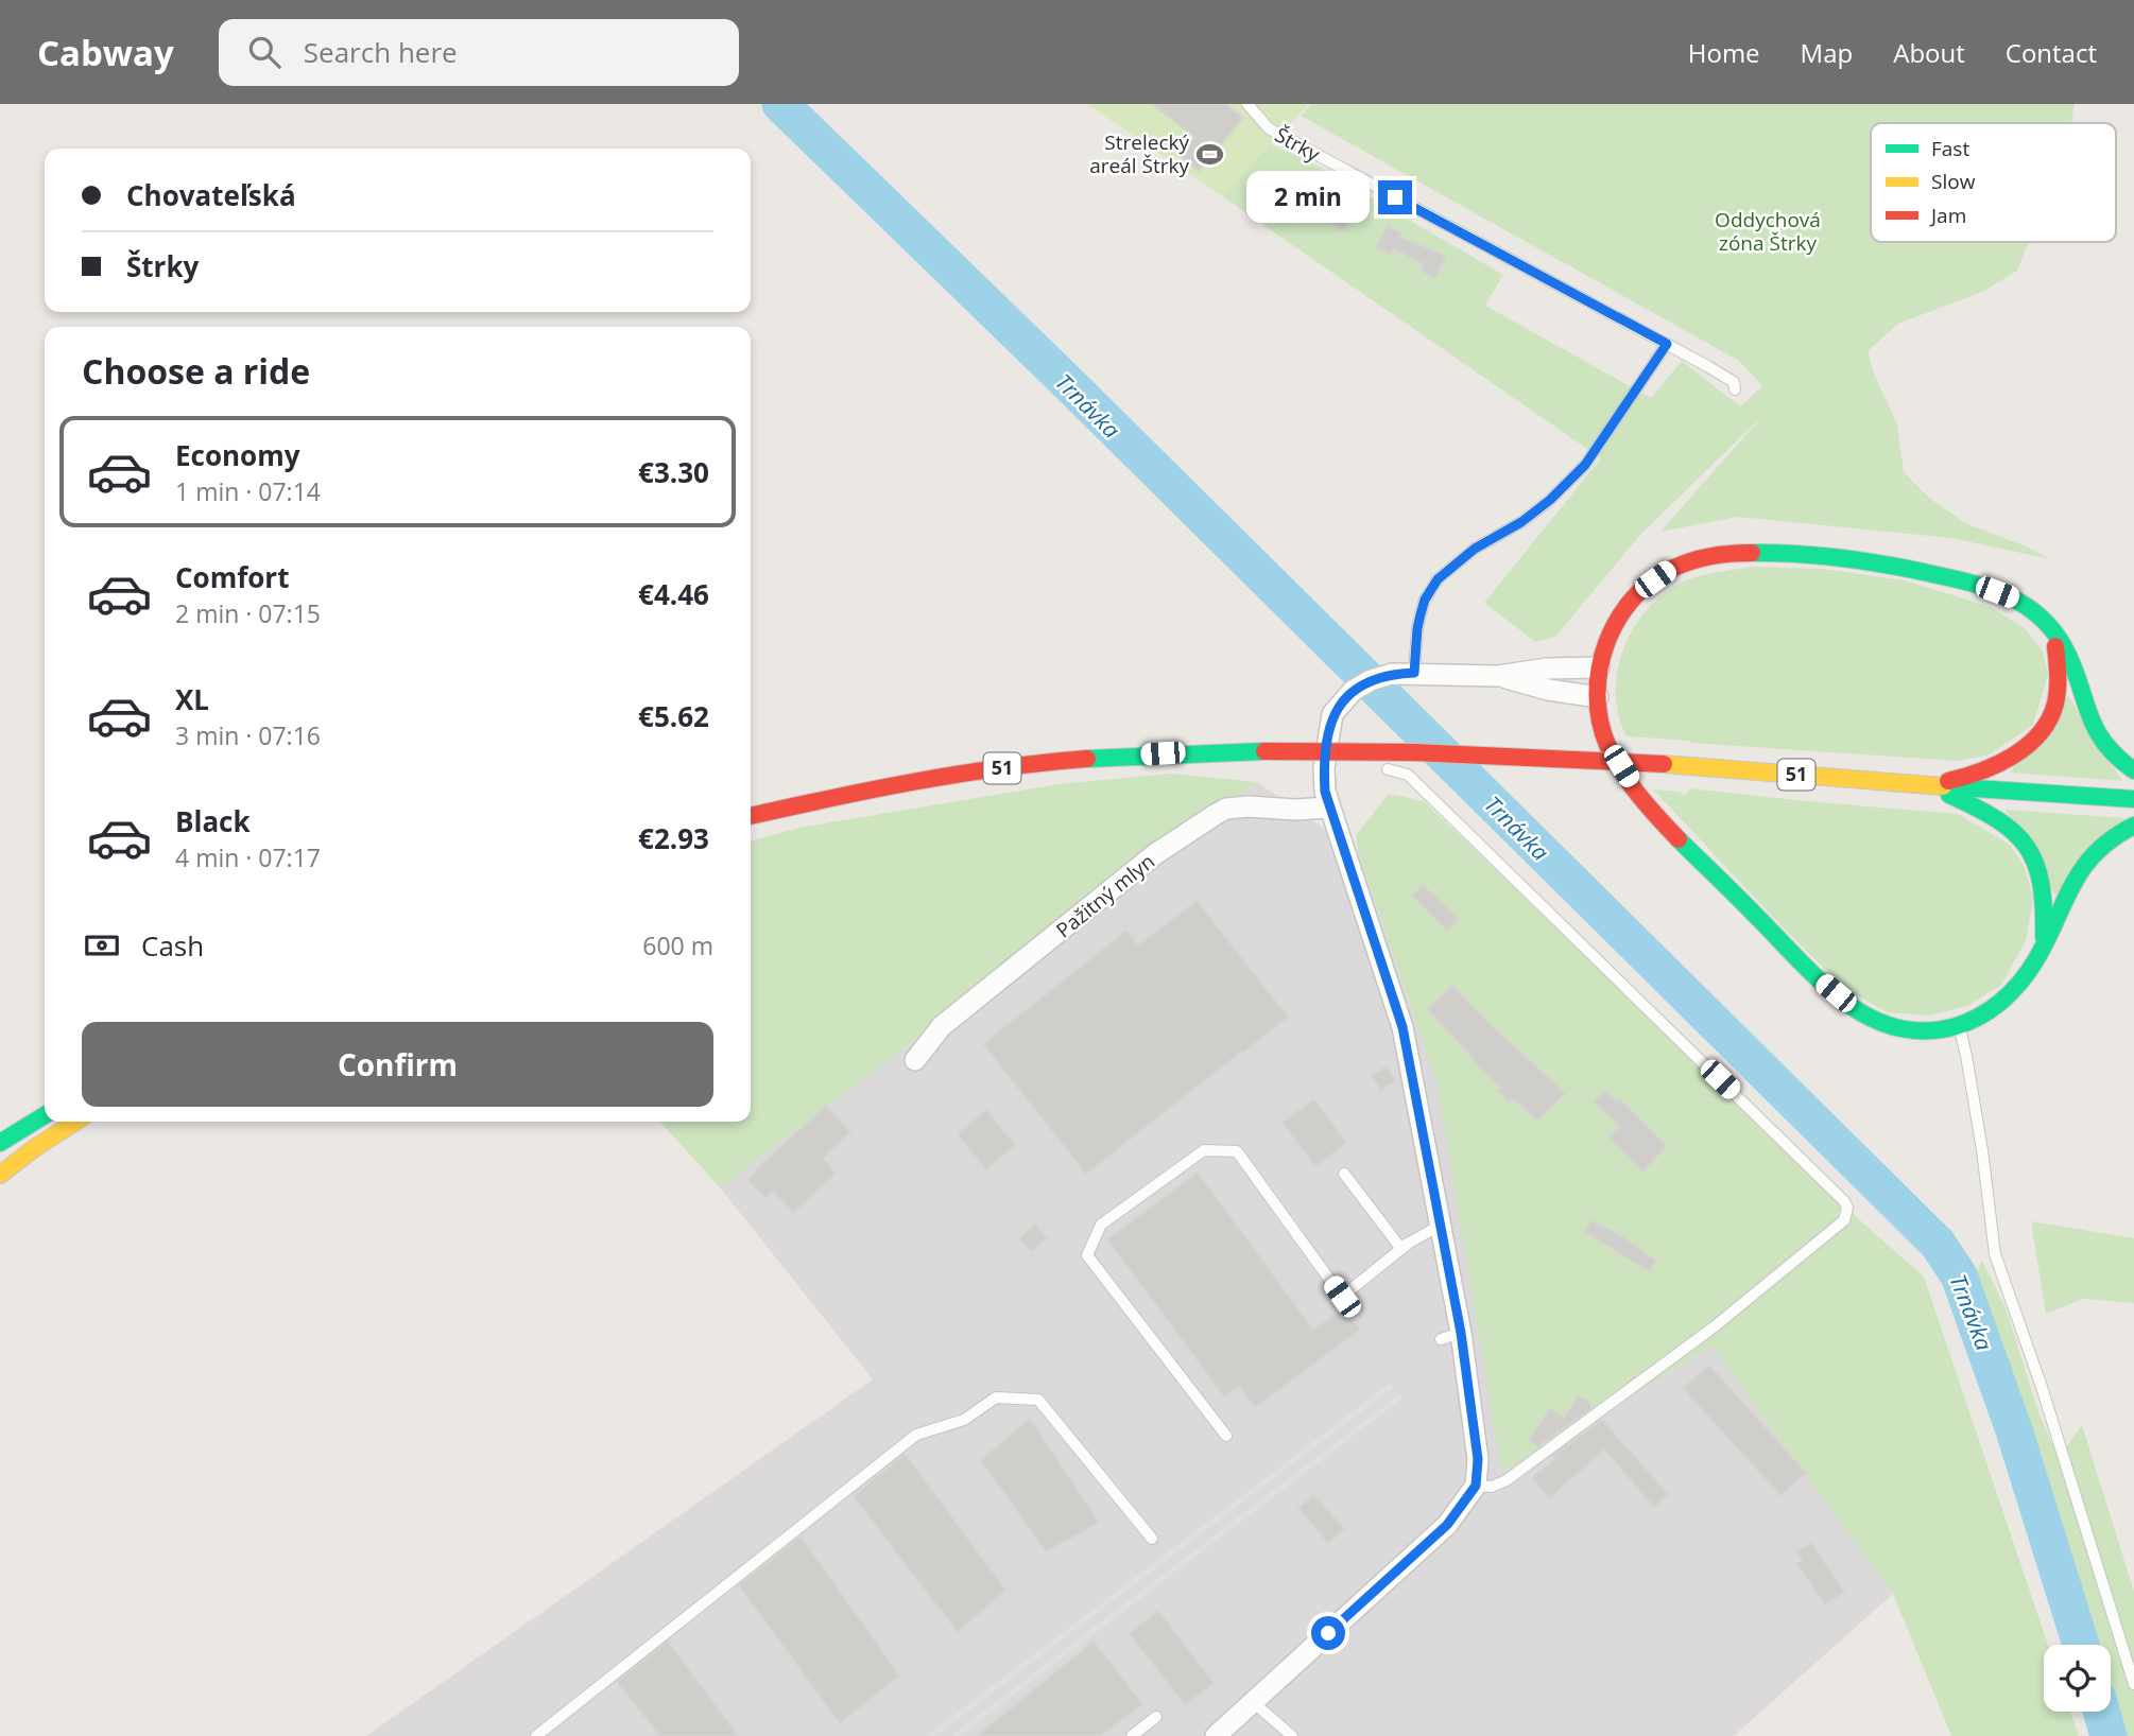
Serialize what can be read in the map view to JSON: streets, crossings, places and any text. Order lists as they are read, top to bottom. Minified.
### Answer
{"streets":{"main road":["51"],"street":["Pažitný mlyn"],"lane":["Štrky"]},"water":["Trnávka"],"parks":["Oddychová zóna Štrky"],"places":{"sports":["Strelecký areál Štrky"]},"legend":["Fast","Slow","Jam"],"page":{"header":"Cabway","search":"Search here","nav":["Home","Map","About","Contact"],"banner":["Chovateľská","Štrky"],"bubble":"2 min","heading":"Choose a ride","list":[{"name":"Economy","note":"1 min · 07:14","value":"€3.30"},{"name":"Comfort","note":"2 min · 07:15","value":"€4.46"},{"name":"XL","note":"3 min · 07:16","value":"€5.62"},{"name":"Black","note":"4 min · 07:17","value":"€2.93"}],"pay":["Cash","600 m"],"buttons":"Confirm"}}
